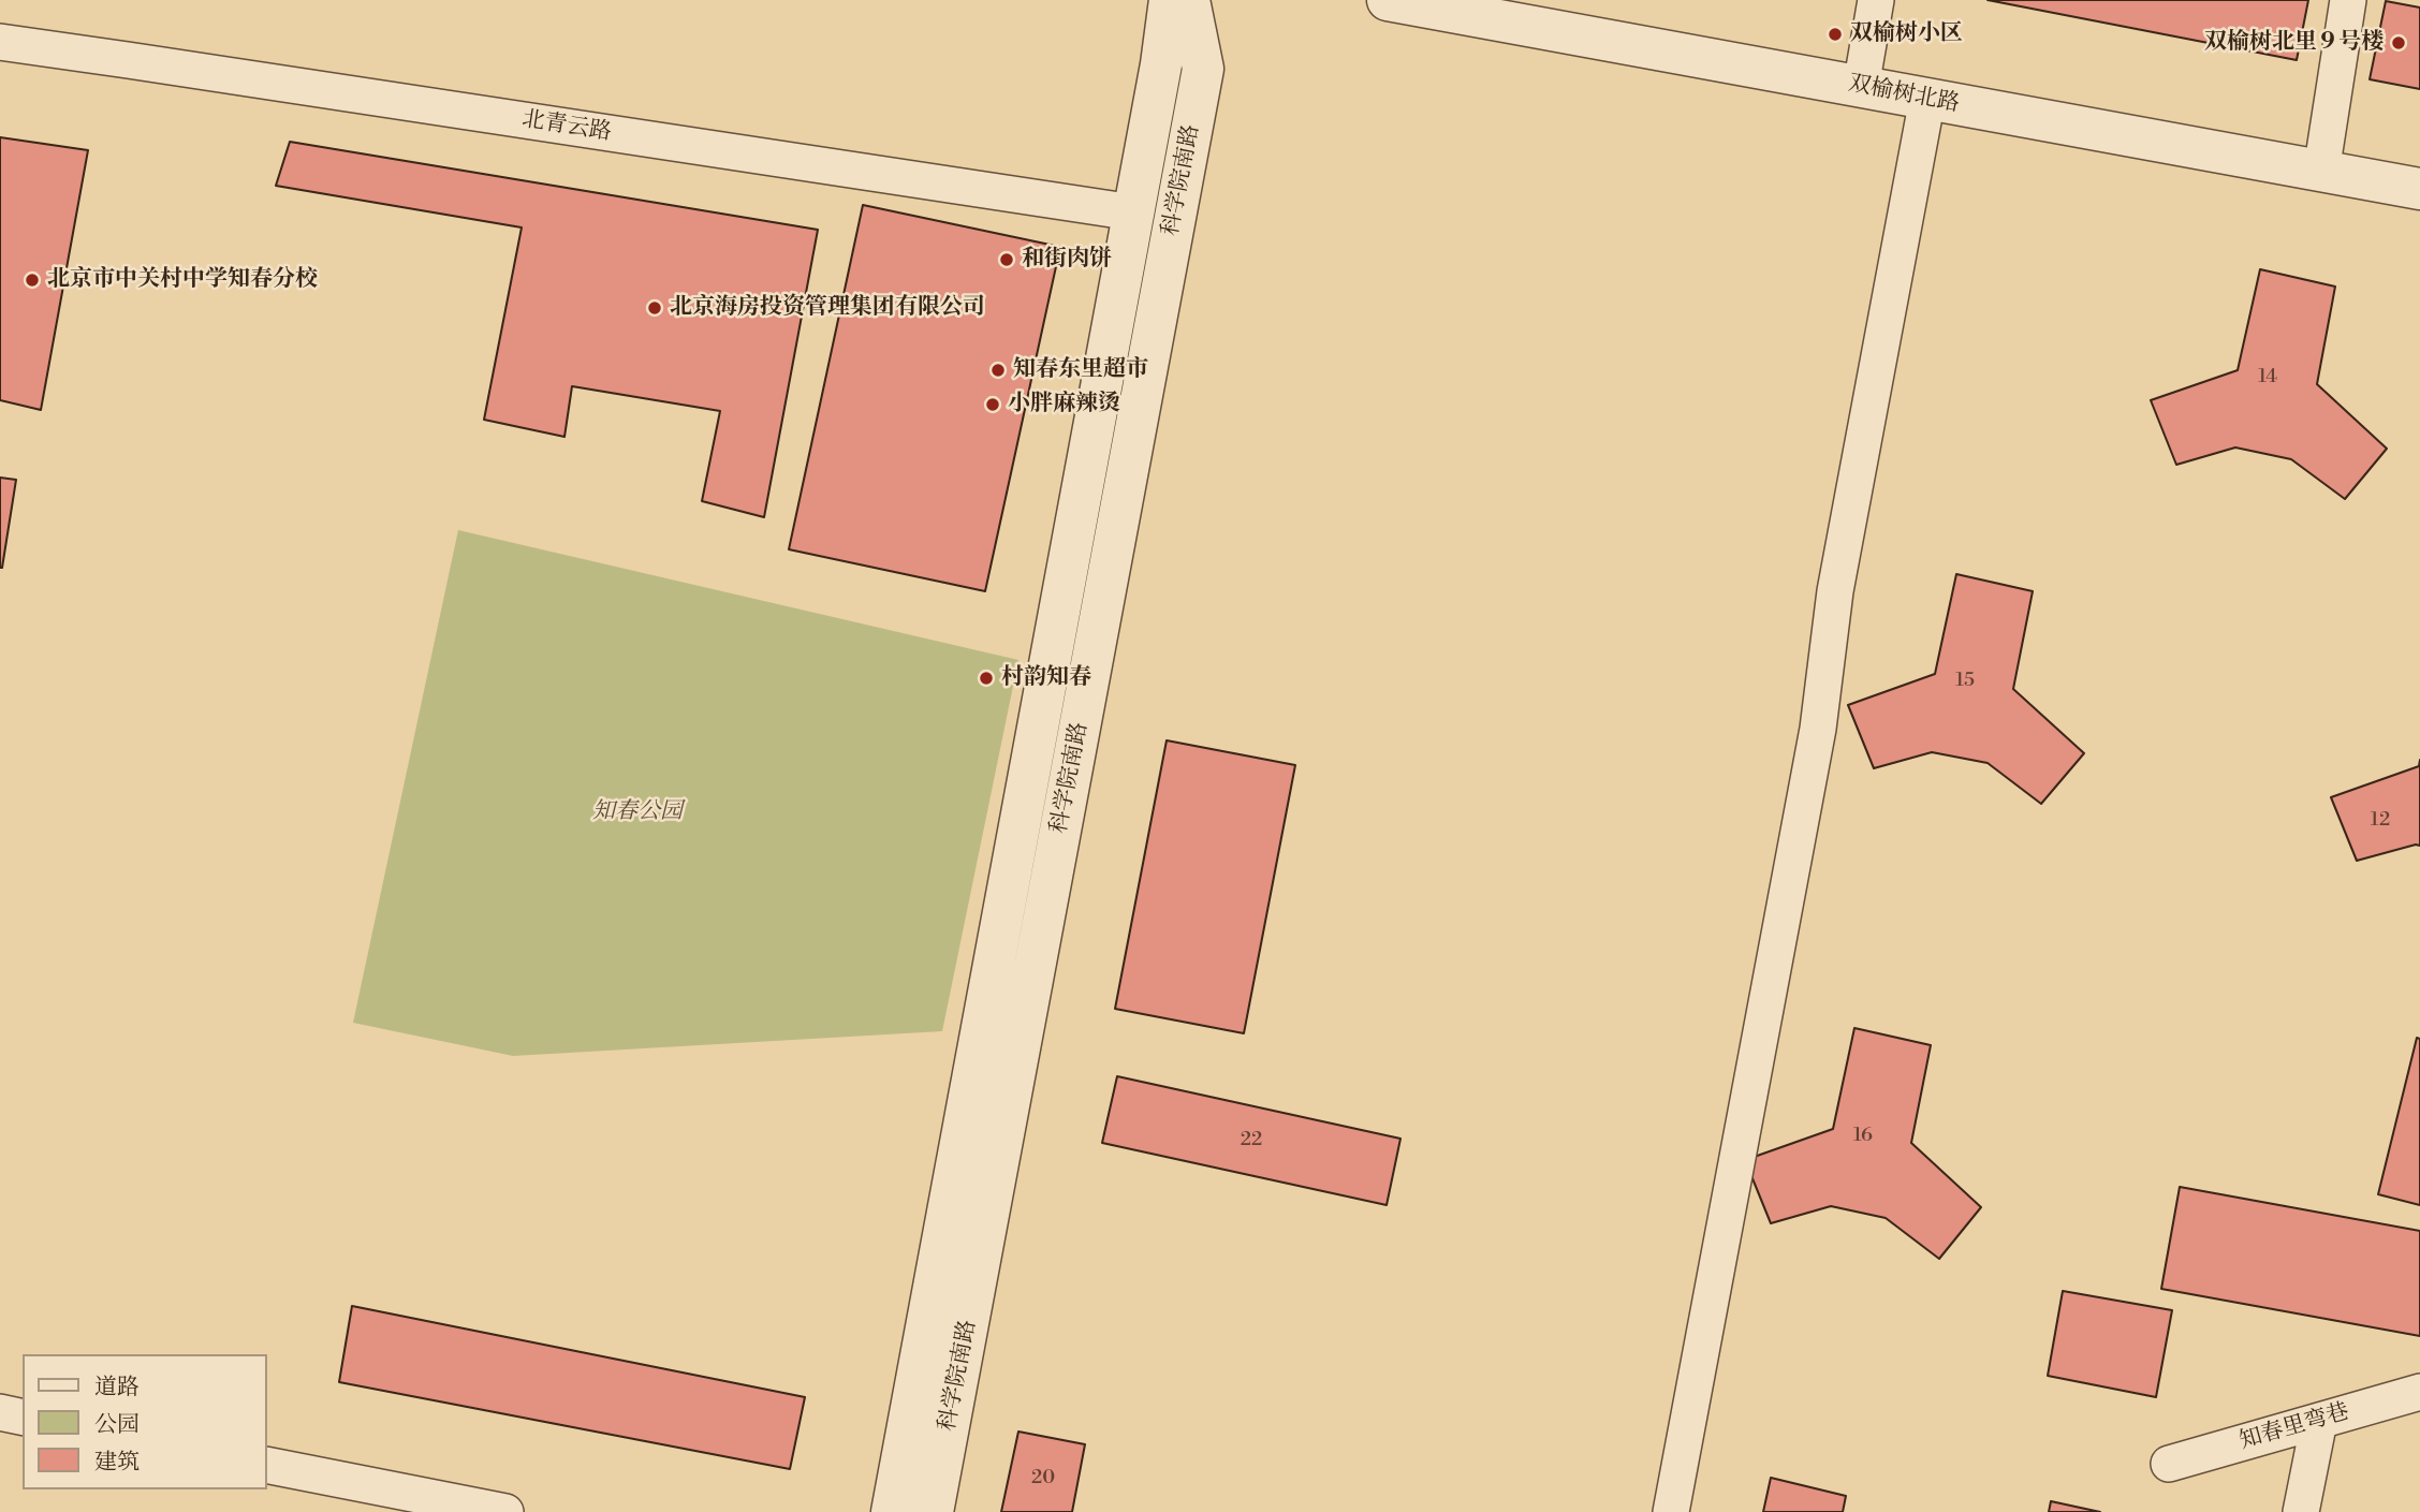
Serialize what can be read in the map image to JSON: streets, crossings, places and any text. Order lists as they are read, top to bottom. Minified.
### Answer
{"streets":{"street":["双榆树北路","北青云路","科学院南路","知春里弯巷"]},"crossings":[["北青云路","科学院南路"]],"parks":["知春公园"],"places":["双榆树小区","双榆树北里 9 号楼","和街肉饼","北京市中关村中学知春分校","北京海房投资管理集团有限公司","知春东里超市","小胖麻辣烫","村韵知春"],"house_numbers":["14","15","12","16","22","20"],"legend":["道路","公园","建筑"]}
